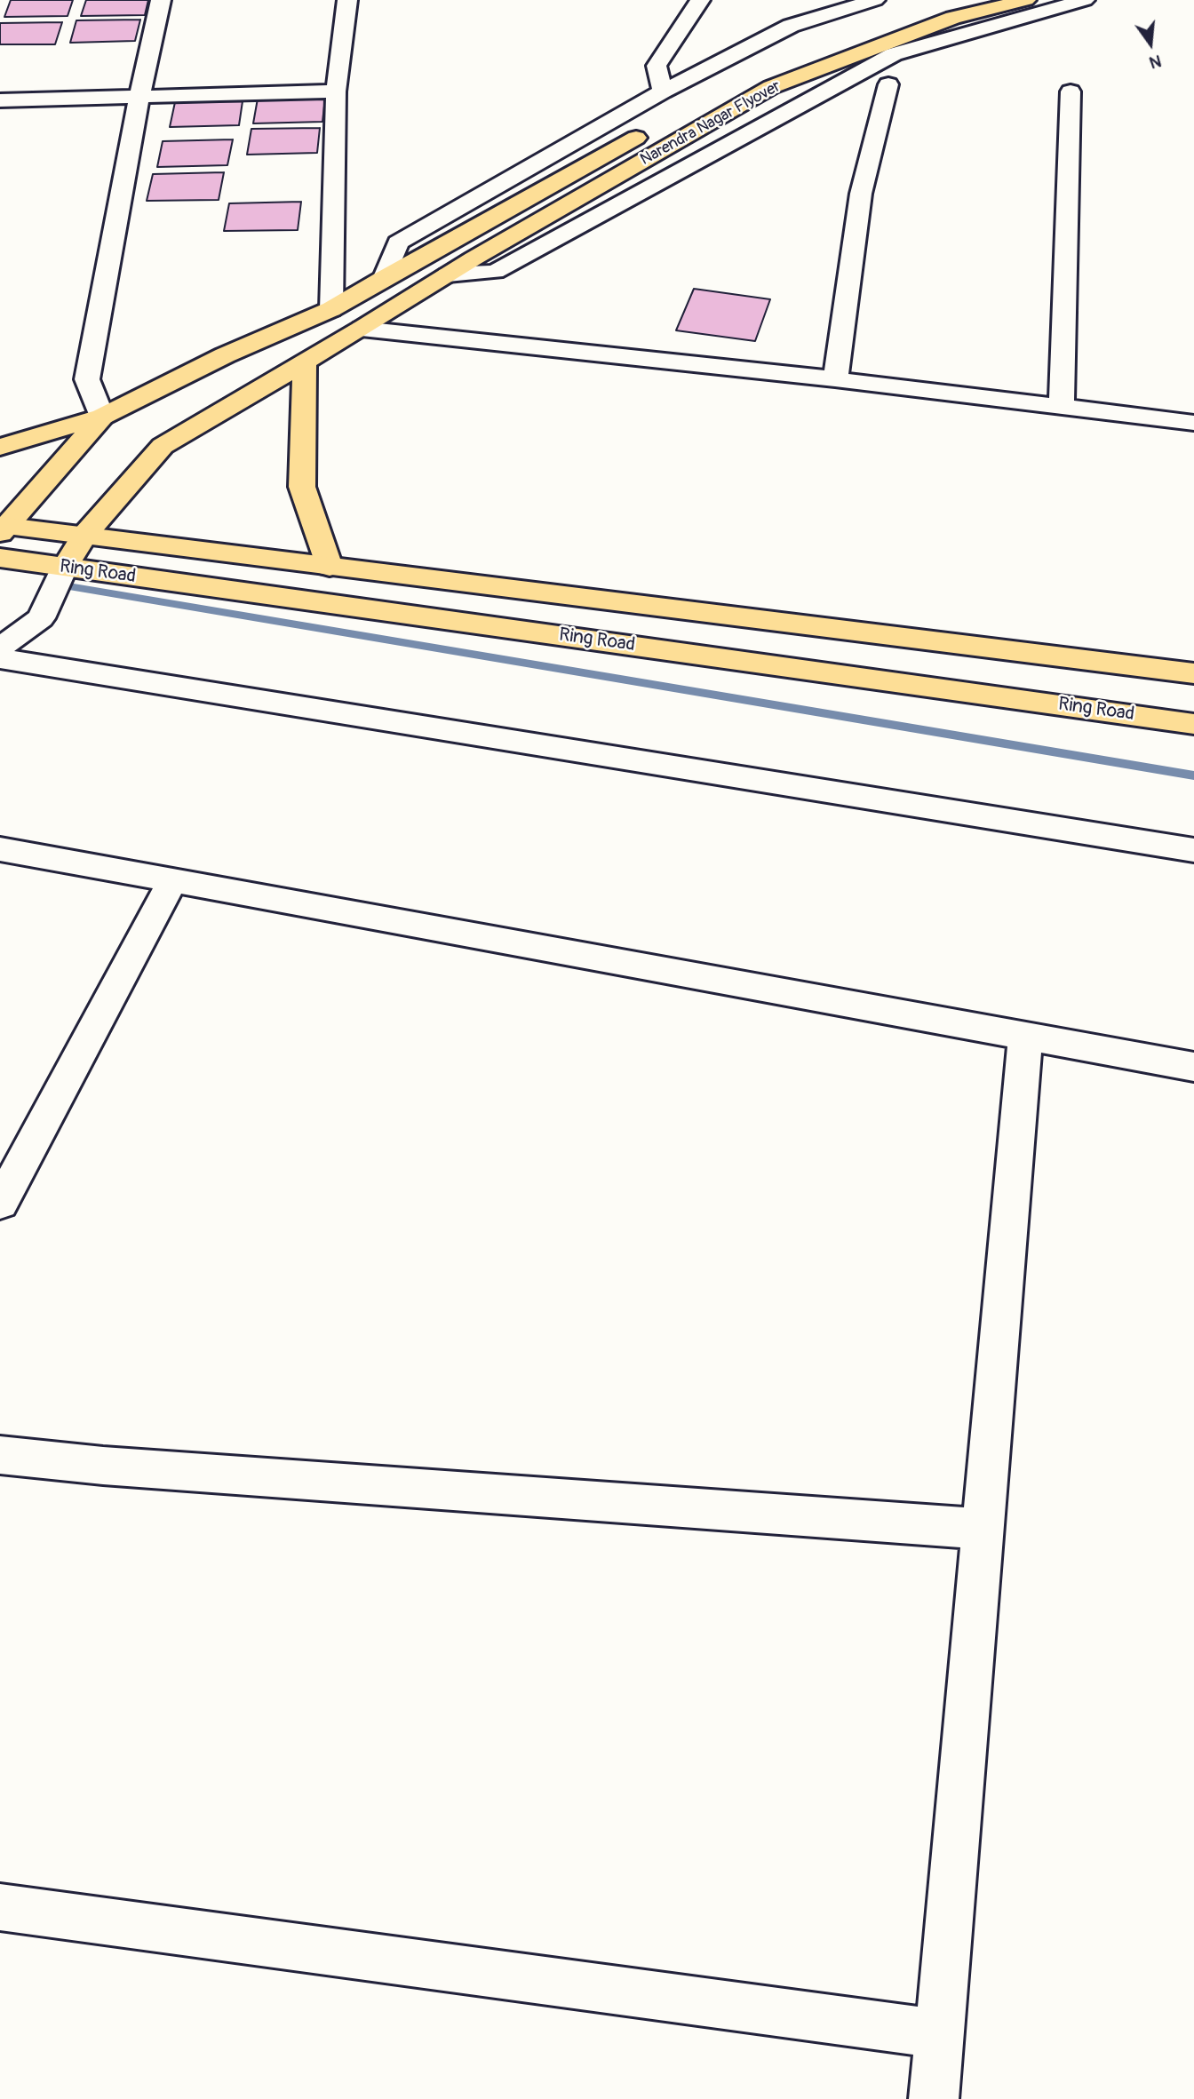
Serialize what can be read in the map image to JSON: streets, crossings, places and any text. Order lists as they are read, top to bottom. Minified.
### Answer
{"streets":{"main road":["Narendra Nagar Flyover","Ring Road"]},"crossings":[["Narendra Nagar Flyover","Ring Road"]],"north":"bottom"}
